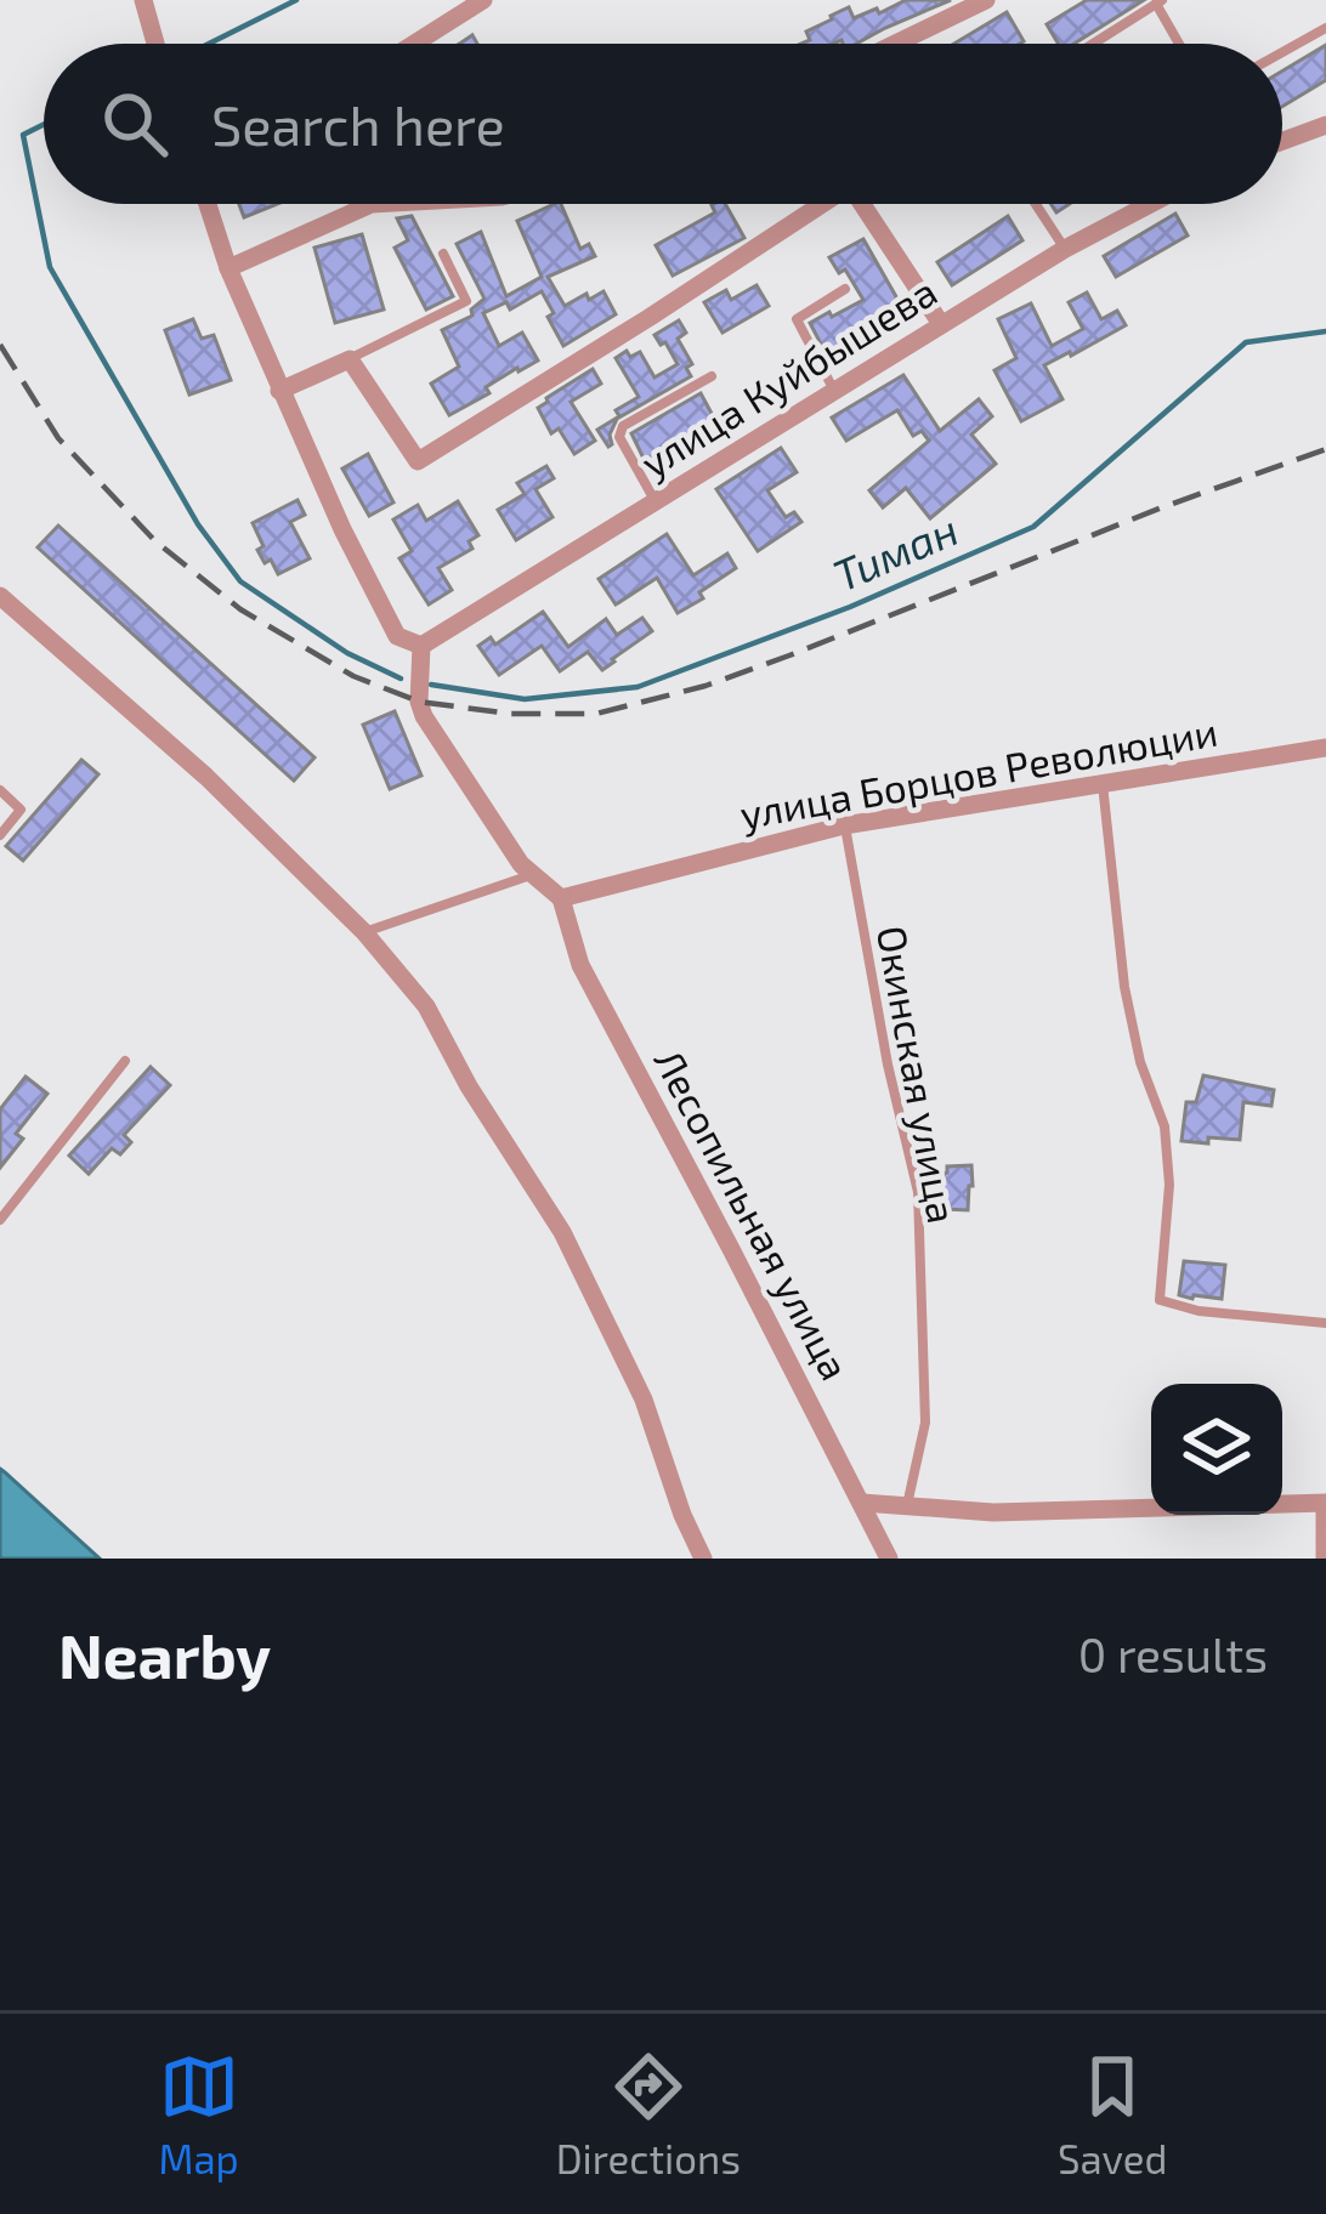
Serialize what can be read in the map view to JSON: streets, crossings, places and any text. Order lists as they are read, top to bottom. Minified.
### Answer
{"streets":{"street":["улица Куйбышева","улица Борцов Революции","Лесопильная улица"],"lane":["Окинская улица"]},"crossings":[["улица Борцов Революции","Окинская улица"],["улица Борцов Революции","Лесопильная улица"]],"water":["Тиман"],"page":{"search":"Search here","heading":["Nearby","0 results"],"nav":["Map","Directions","Saved"]}}
